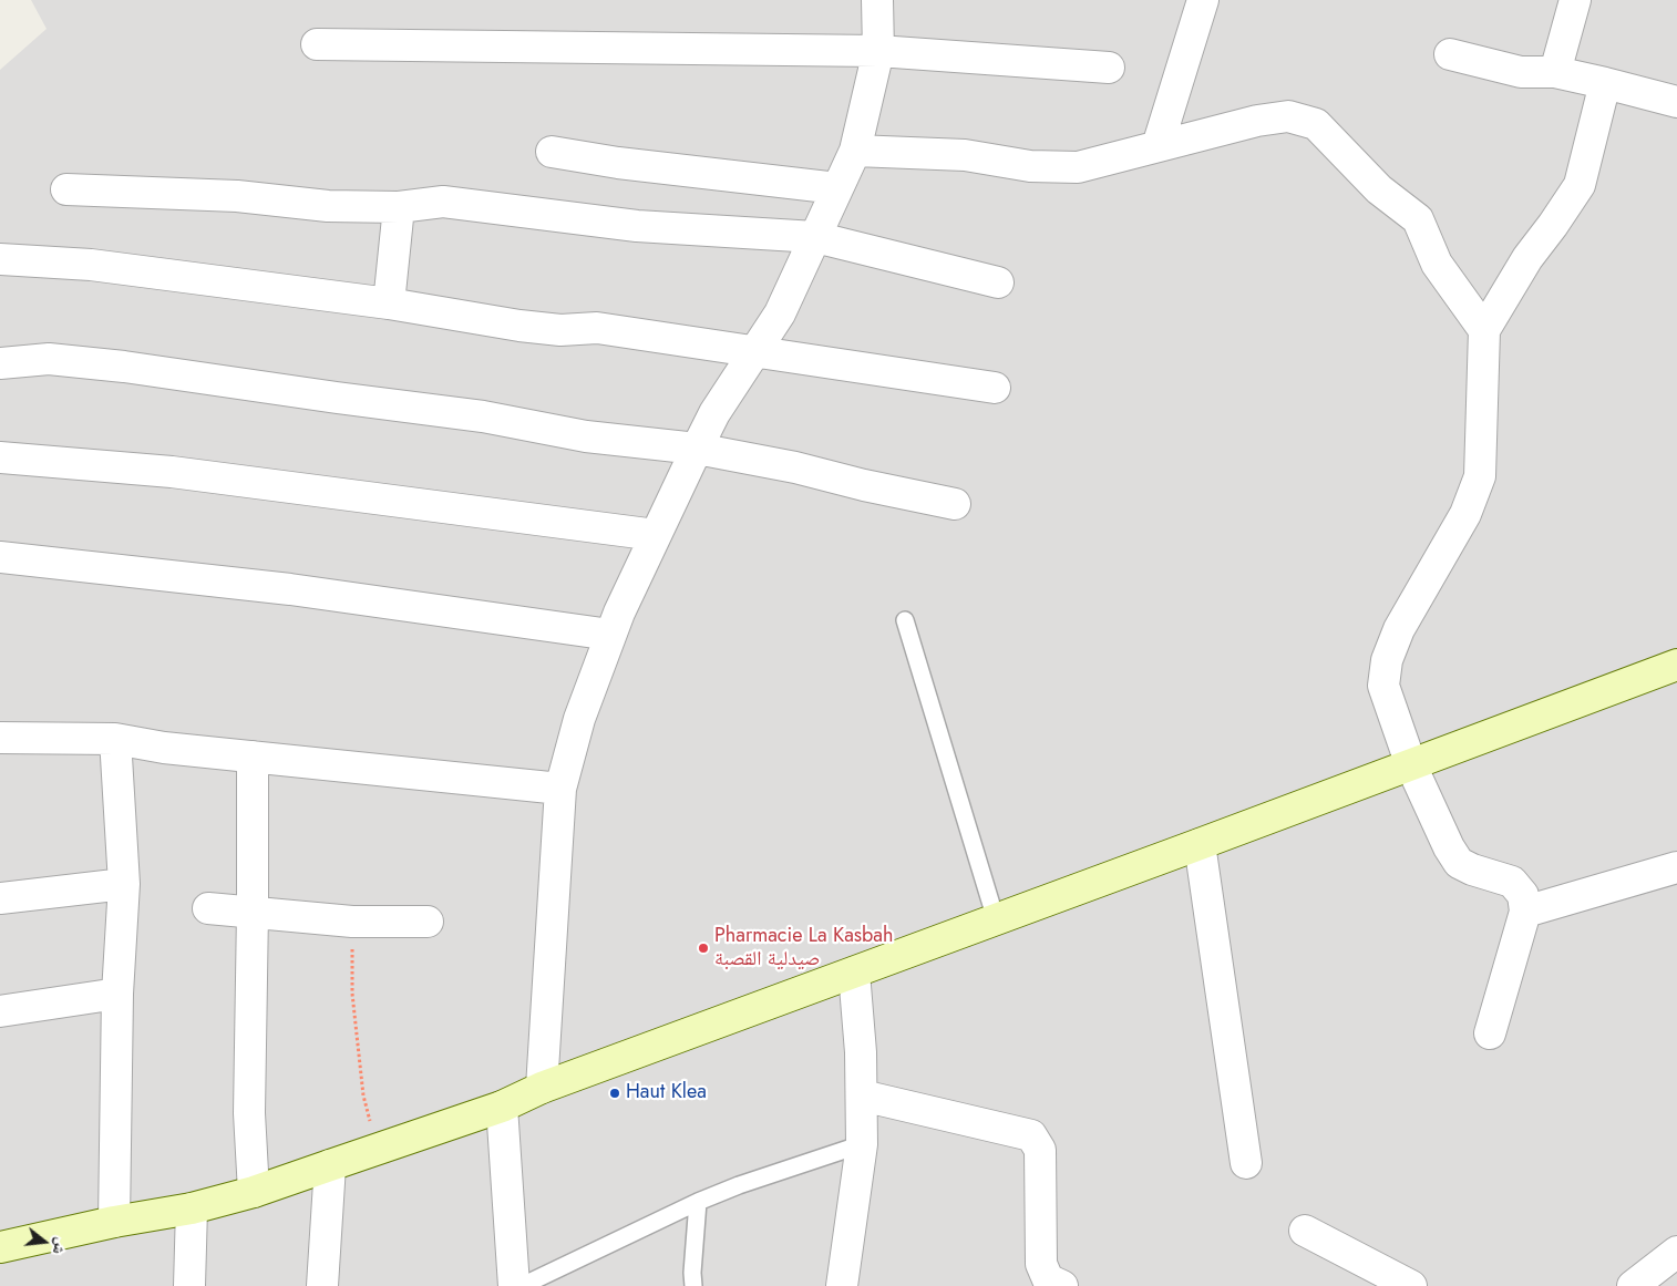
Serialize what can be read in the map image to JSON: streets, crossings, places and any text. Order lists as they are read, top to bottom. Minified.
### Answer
{"places":["Pharmacie La Kasbah صيدلية القصبة","Haut Klea"],"north":"right"}
